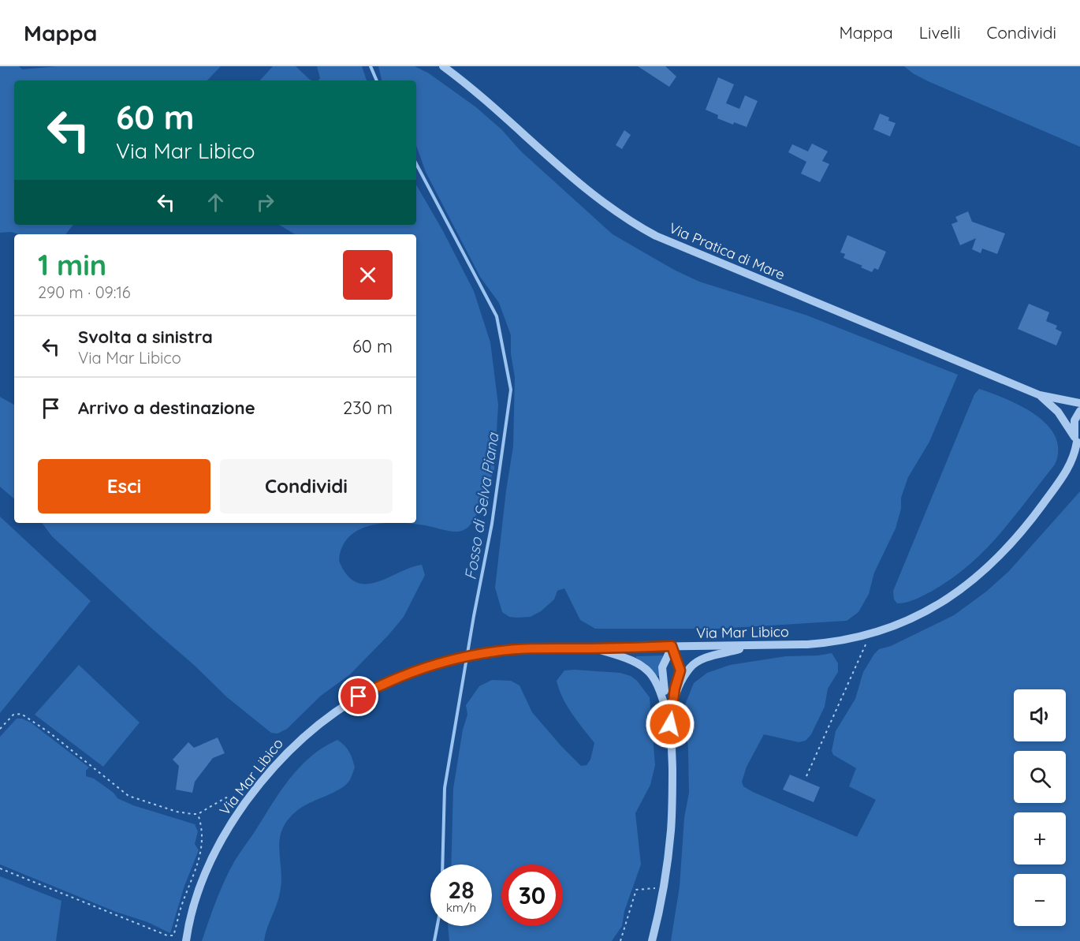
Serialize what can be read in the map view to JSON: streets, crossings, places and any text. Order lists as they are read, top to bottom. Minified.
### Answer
{"streets":{"street":["Via Pratica di Mare","Via Mar Libico"]},"crossings":[["Via Pratica di Mare","Via Mar Libico"]],"water":["Fosso di Selva Piana"],"page":{"header":"Mappa","nav":["Mappa","Livelli","Condividi"],"turn":["60 m","Via Mar Libico"],"heading":["1 min","290 m · 09:16"],"list":[{"name":"Svolta a sinistra","note":"Via Mar Libico","value":"60 m"},{"name":"Arrivo a destinazione","value":"230 m"}],"buttons":["Esci","Condividi"],"map_buttons":["+","−"],"speed":"28 km/h","limit":"30"}}
